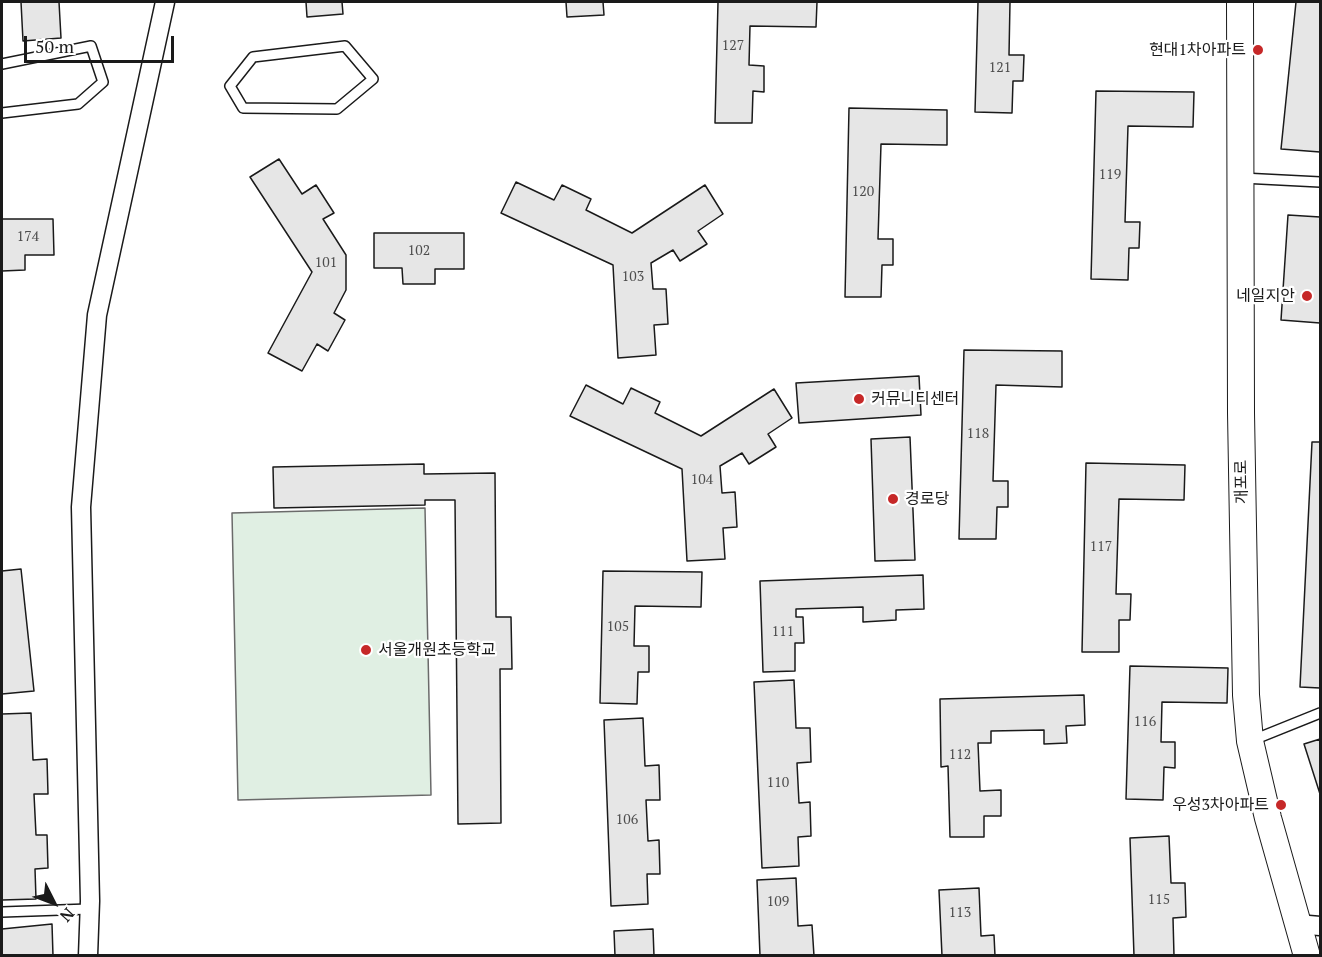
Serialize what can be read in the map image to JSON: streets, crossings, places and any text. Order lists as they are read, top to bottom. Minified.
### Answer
{"streets":{"street":["개포로"]},"places":["현대1차아파트","네일지안","커뮤니티센터","경로당","서울개원초등학교","우성3차아파트"],"house_numbers":["127","121","119","120","174","102","101","103","118","104","117","105","111","116","112","110","106","115","109","113"],"scale_bar":"50 m","north":"bottom right"}
